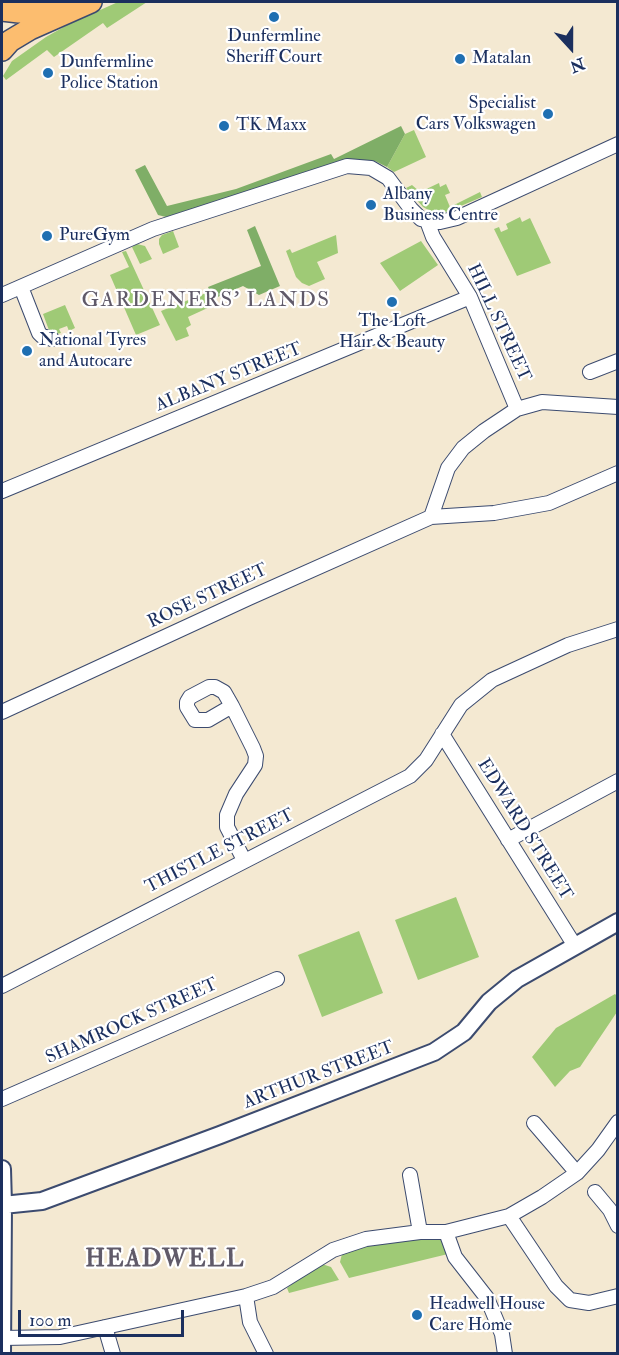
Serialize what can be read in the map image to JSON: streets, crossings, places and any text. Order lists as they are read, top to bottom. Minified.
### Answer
{"streets":{"street":["HILL STREET","ALBANY STREET","ROSE STREET","EDWARD STREET","THISTLE STREET","SHAMROCK STREET","ARTHUR STREET"]},"crossings":[["HILL STREET","ALBANY STREET"],["EDWARD STREET","THISTLE STREET"],["EDWARD STREET","ARTHUR STREET"]],"districts":["GARDENERS' LANDS","HEADWELL"],"places":["Dunfermline Sheriff Court","Matalan","Dunfermline Police Station","Specialist Cars Volkswagen","TK Maxx","Albany Business Centre","PureGym","The Loft Hair & Beauty","National Tyres and Autocare","Headwell House Care Home"],"scale_bar":"100 m","north":"bottom"}
